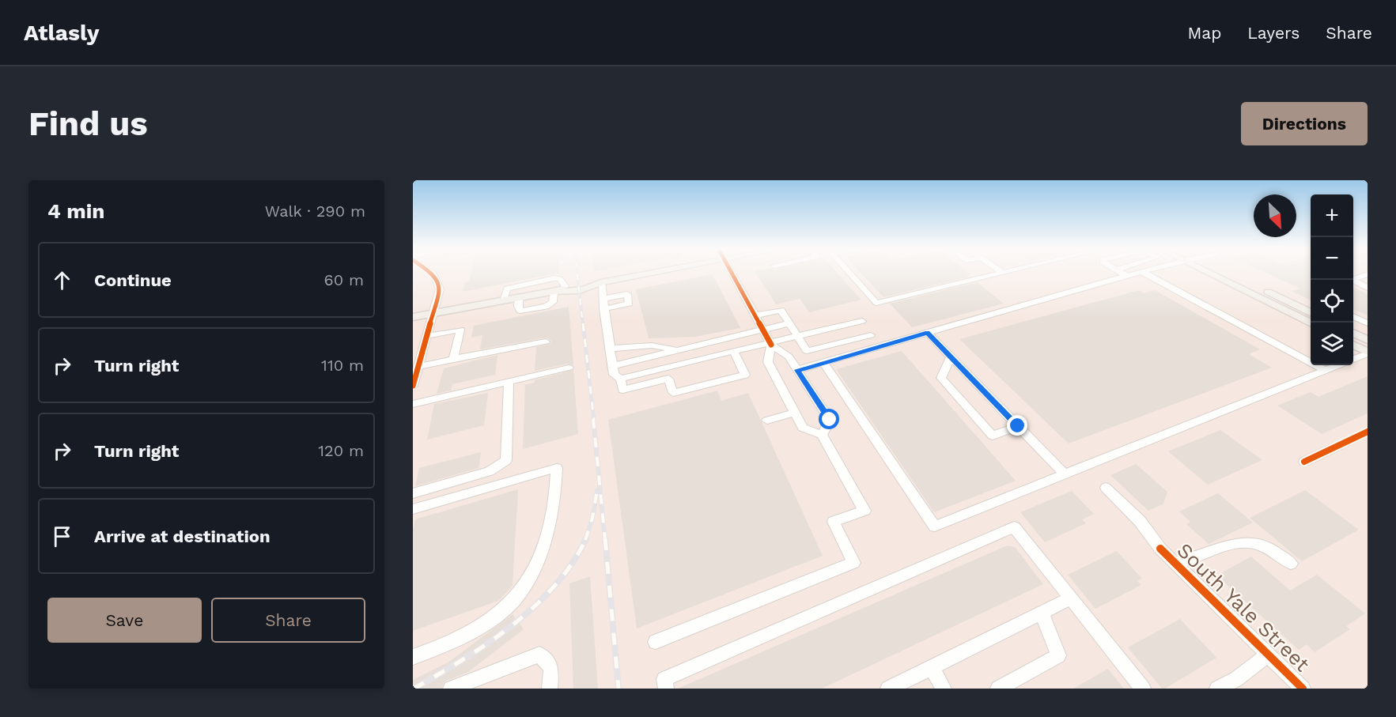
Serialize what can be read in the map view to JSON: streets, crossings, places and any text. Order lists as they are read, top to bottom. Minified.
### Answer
{"streets":{"street":["South Yale Street"]},"north":"bottom right","page":{"header":"Atlasly","nav":["Map","Layers","Share"],"buttons":["Directions",["Save","Share"]],"title":"Find us","heading":["4 min","Walk · 290 m"],"map_buttons":["+","−"],"list":[["Continue","60 m"],["Turn right","110 m"],["Turn right","120 m"],"Arrive at destination"]}}
